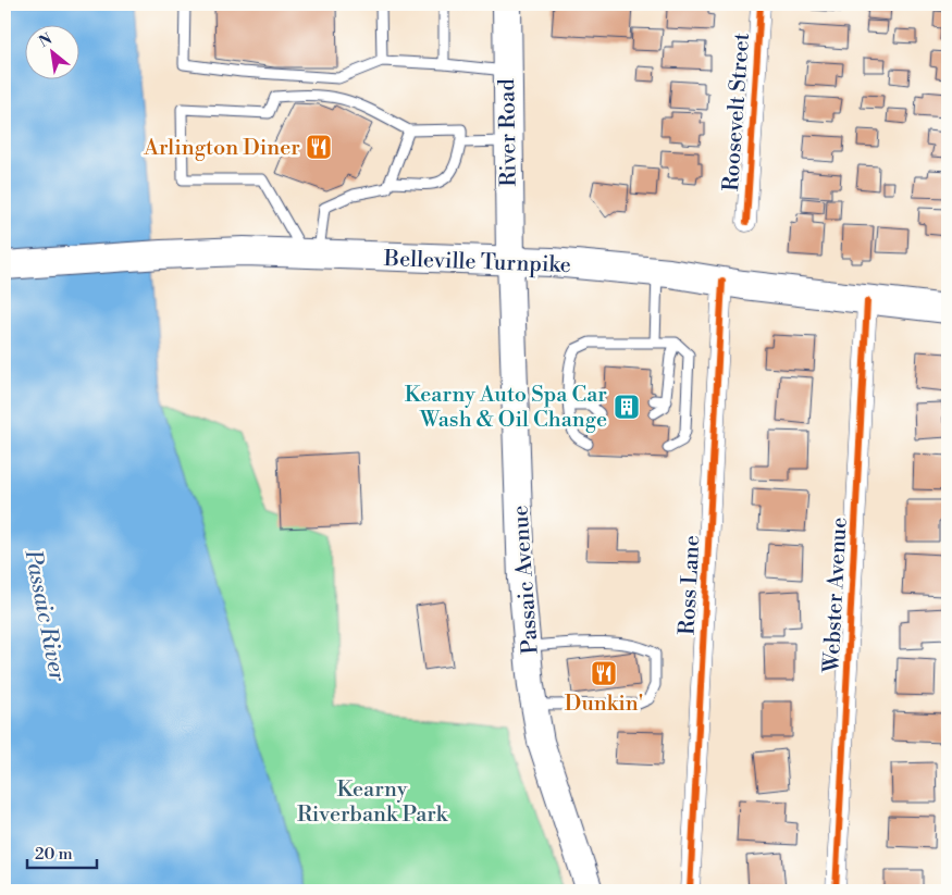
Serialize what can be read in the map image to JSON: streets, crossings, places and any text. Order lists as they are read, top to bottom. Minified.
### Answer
{"streets":{"main road":["River Road","Belleville Turnpike","Passaic Avenue"],"street":["Roosevelt Street","Ross Lane","Webster Avenue"]},"crossings":[["River Road","Belleville Turnpike"],["River Road","Passaic Avenue"],["Belleville Turnpike","Passaic Avenue"],["Belleville Turnpike","Ross Lane"],["Belleville Turnpike","Webster Avenue"]],"water":["Passaic River"],"parks":["Kearny Riverbank Park"],"places":{"restaurant":["Arlington Diner","Dunkin'"],"building":["Kearny Auto Spa Car Wash & Oil Change"]},"scale_bar":"20 m","north":"top left"}
